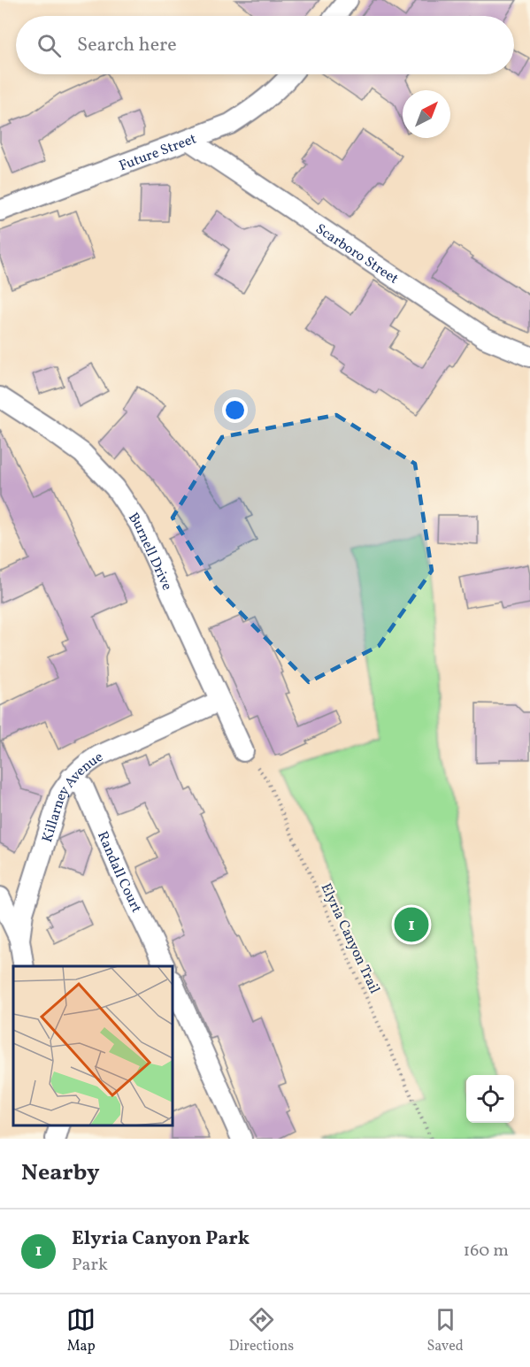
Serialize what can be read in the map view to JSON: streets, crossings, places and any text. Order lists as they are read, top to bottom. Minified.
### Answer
{"streets":{"street":["Future Street","Scarboro Street","Burnell Drive","Killarney Avenue","Randall Court"],"path":["Elyria Canyon Trail"]},"crossings":[["Future Street","Scarboro Street"],["Burnell Drive","Killarney Avenue"],["Burnell Drive","Elyria Canyon Trail"],["Killarney Avenue","Randall Court"]],"north":"top right","page":{"search":"Search here","pins":"1","heading":"Nearby","list":[{"mark":"1","name":"Elyria Canyon Park","note":"Park","value":"160 m"}],"nav":["Map","Directions","Saved"]}}
